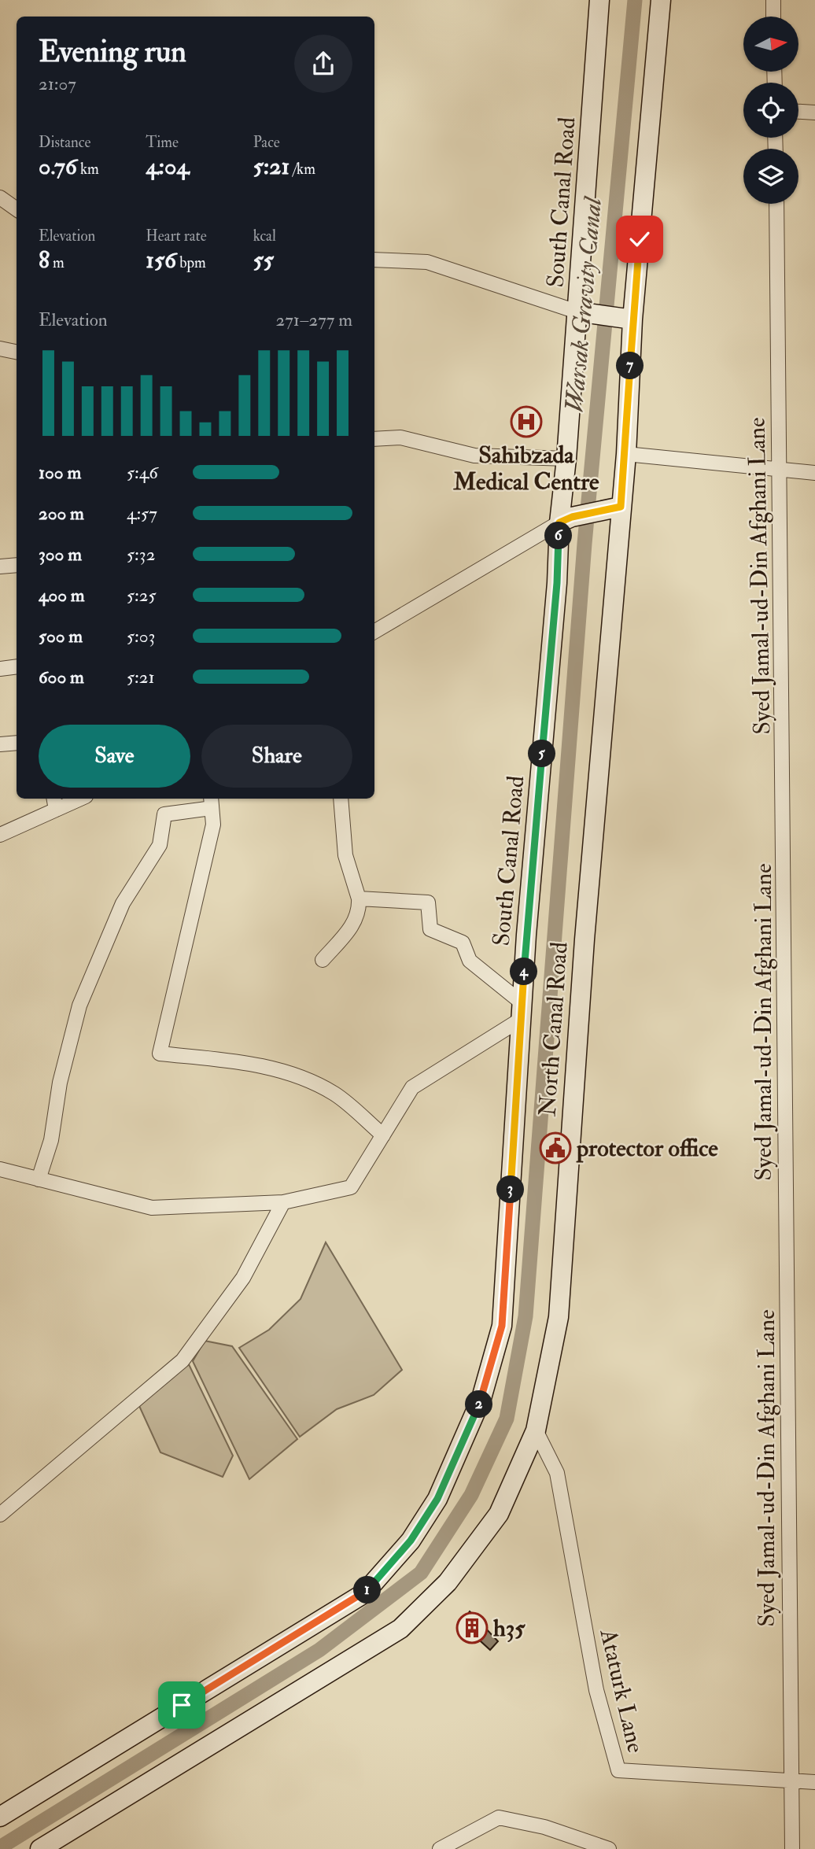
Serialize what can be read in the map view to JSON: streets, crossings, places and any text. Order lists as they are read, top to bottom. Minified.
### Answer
{"streets":{"main road":["South Canal Road","North Canal Road"],"street":["Syed Jamal-ud-Din Afghani Lane","Ataturk Lane"]},"crossings":[["Syed Jamal-ud-Din Afghani Lane","Ataturk Lane"],["North Canal Road","Ataturk Lane"]],"water":["Warsak Gravity Canal"],"places":{"hospital":["Sahibzada Medical Centre"],"public building":["protector office"],"building":["h35"]},"north":"right","page":{"heading":["Evening run","21:07"],"stats":[["Distance","0.76 km"],["Time","4:04"],["Pace","5:21 /km"],["Elevation","8 m"],["Heart rate","156 bpm"],["kcal","55"]],"chart":["Elevation","271–277 m"],"pins":["7","6","5","4","3","2","1"],"list":[{"name":"100 m","note":"5:46"},{"name":"200 m","note":"4:57"},{"name":"300 m","note":"5:32"},{"name":"400 m","note":"5:25"},{"name":"500 m","note":"5:03"},{"name":"600 m","note":"5:21"}],"buttons":["Save","Share"]}}
